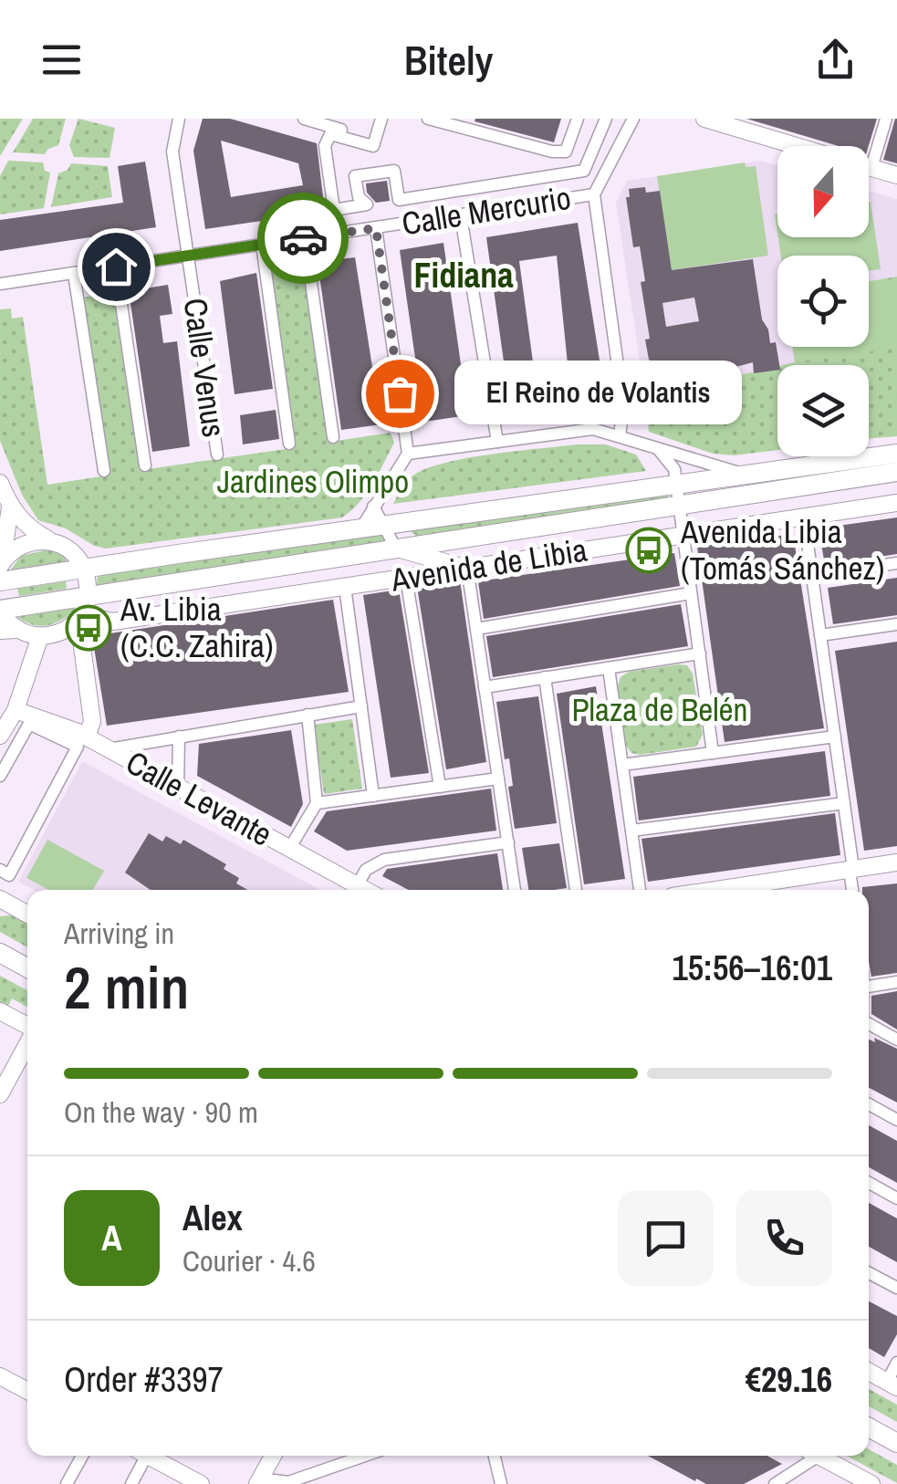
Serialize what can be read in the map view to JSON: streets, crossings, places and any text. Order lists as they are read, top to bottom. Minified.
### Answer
{"streets":{"main road":["Avenida de Libia"],"street":["Calle Mercurio","Calle Venus","Calle Levante"]},"crossings":[["Calle Mercurio","Calle Venus"]],"districts":["Fidiana"],"parks":["Jardines Olimpo","Plaza de Belén"],"places":{"other":["El Reino de Volantis"],"bus stop":["Avenida Libia (Tomás Sánchez)","Av. Libia (C.C. Zahira)"]},"north":"bottom","page":{"header":"Bitely","bubble":"El Reino de Volantis","heading":["2 min","Arriving in","15:56–16:01"],"panel":["Alex","Courier · 4.6","Order #3397","€29.16"],"bar":"On the way · 90 m","round":"A"}}
